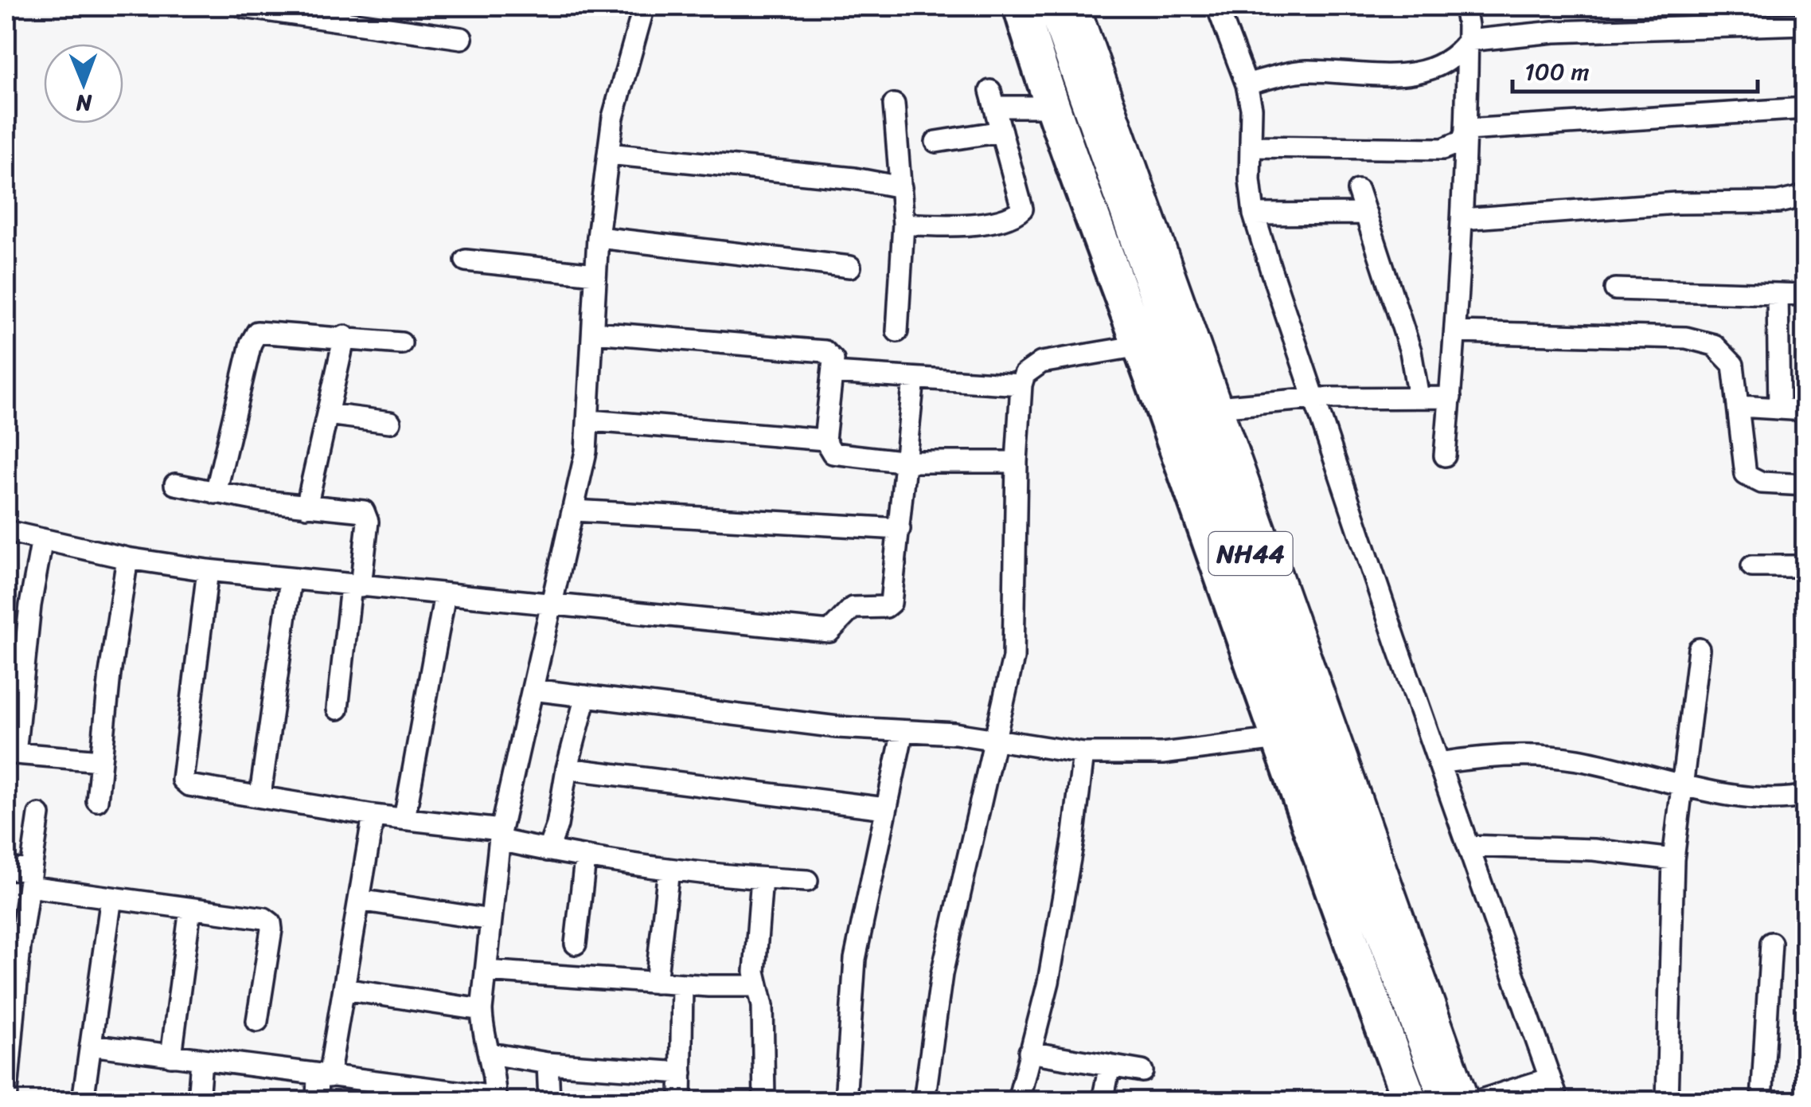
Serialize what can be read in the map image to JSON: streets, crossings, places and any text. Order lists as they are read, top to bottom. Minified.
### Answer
{"streets":{"highway":["NH44"]},"scale_bar":"100 m","north":"bottom"}
